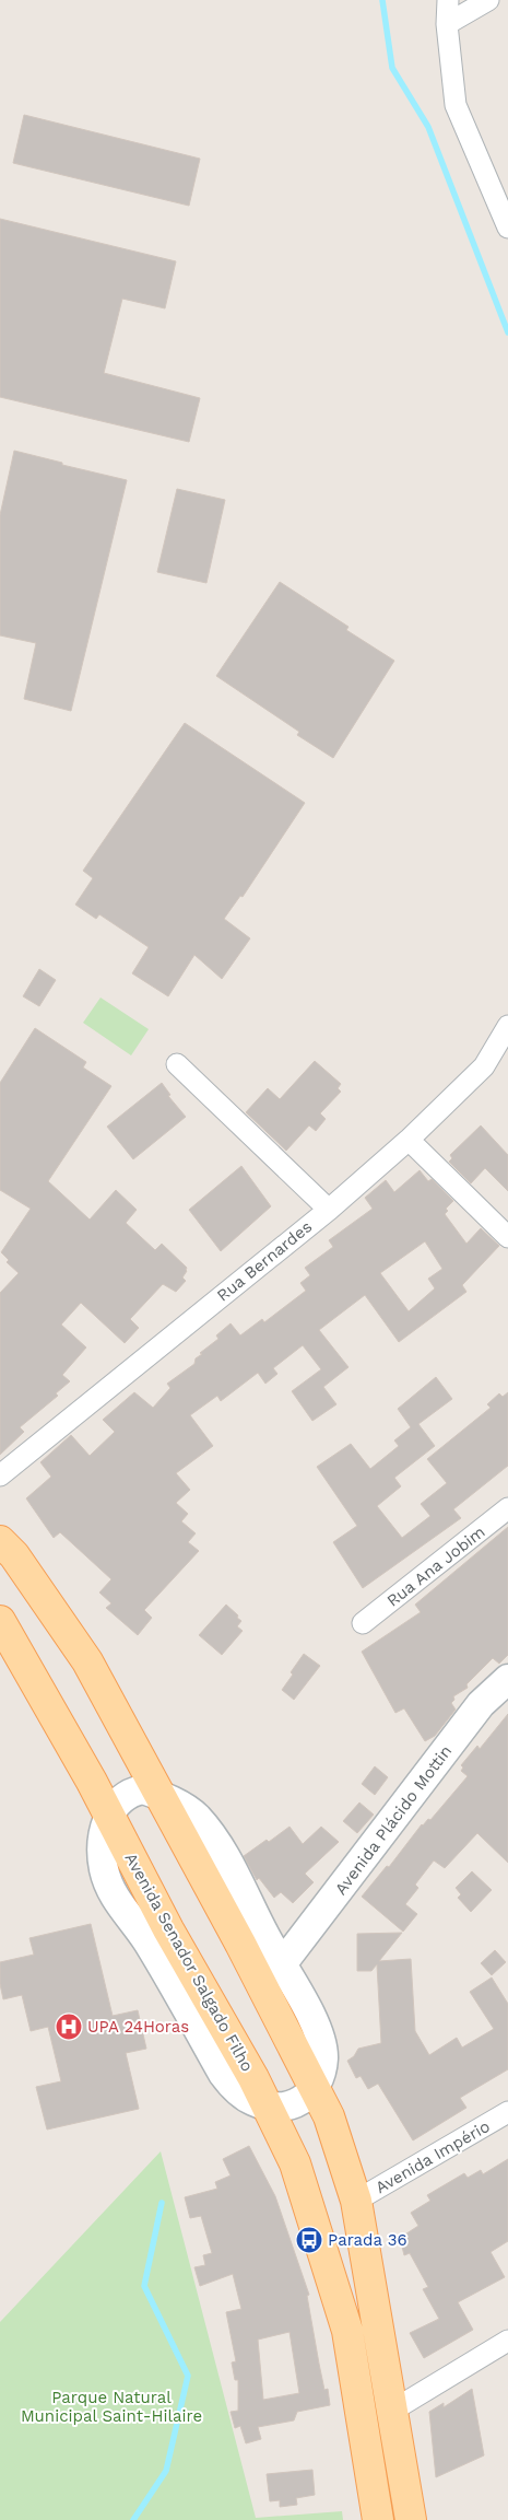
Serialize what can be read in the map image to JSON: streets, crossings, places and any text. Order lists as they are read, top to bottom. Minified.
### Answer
{"streets":{"main road":["Avenida Plácido Mottin","Avenida Senador Salgado Filho"],"street":["Rua Bernardes","Rua Ana Jobim","Avenida Império"]},"parks":["Parque Natural Municipal Saint-Hilaire"],"places":{"hospital":["UPA 24Horas"],"bus stop":["Parada 36"]}}
